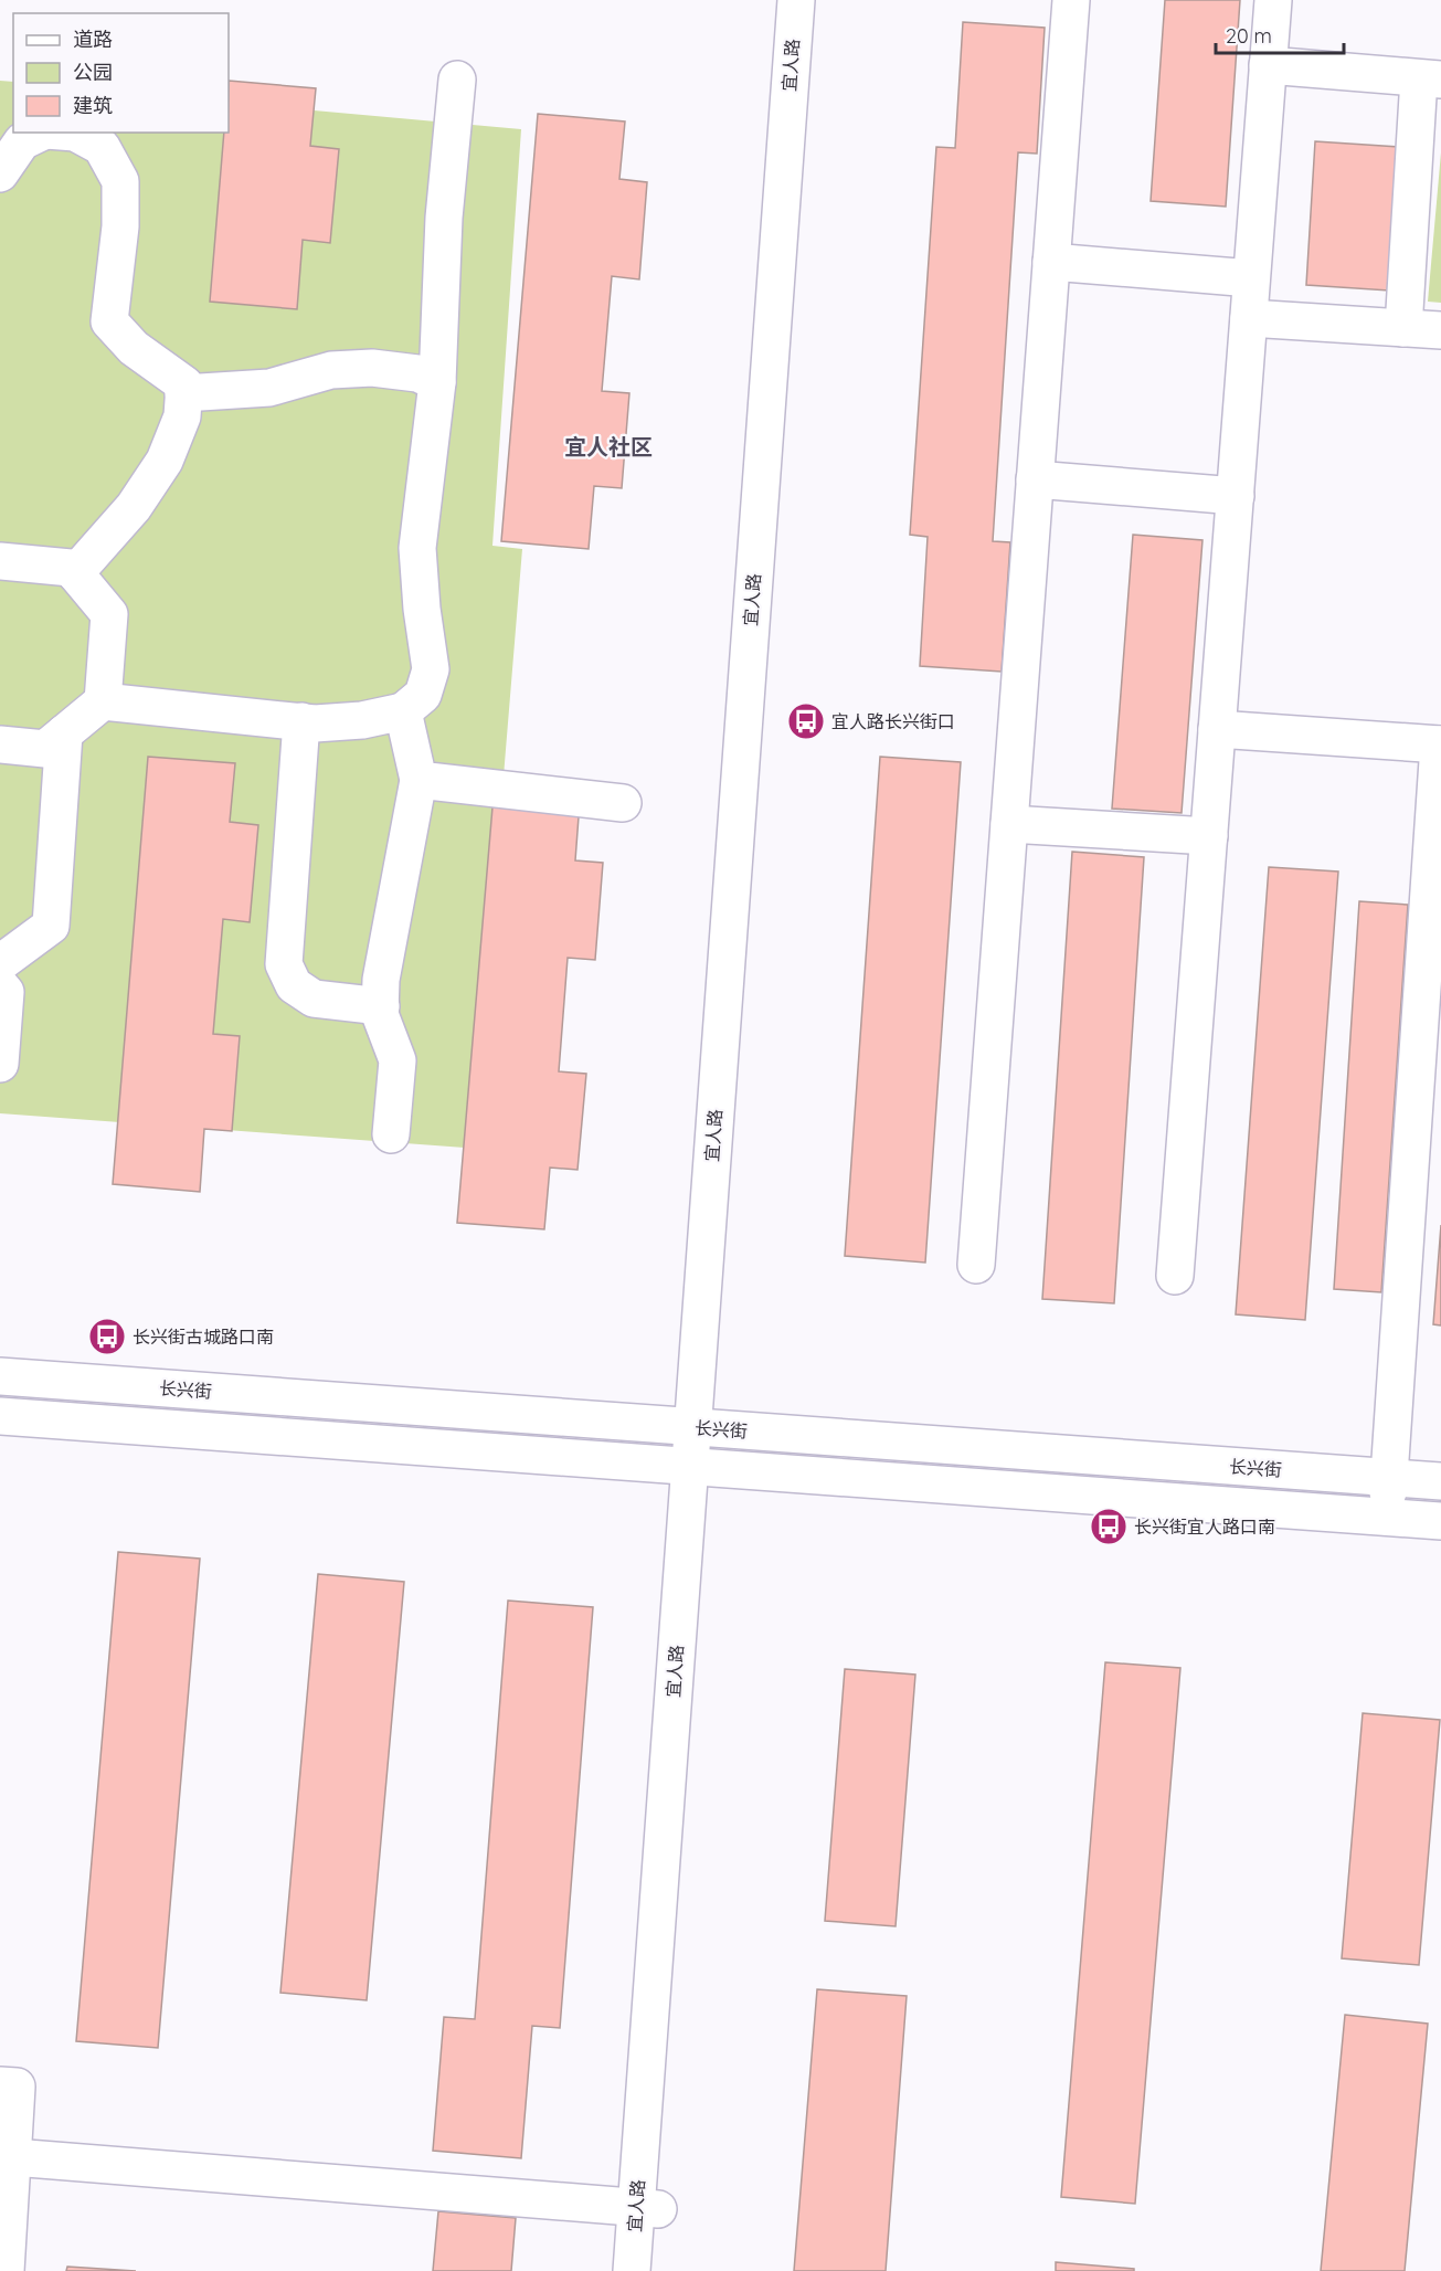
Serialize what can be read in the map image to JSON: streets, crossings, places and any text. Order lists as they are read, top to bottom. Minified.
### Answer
{"streets":{"street":["宜人路","长兴街"]},"crossings":[["宜人路","长兴街"]],"districts":["宜人社区"],"places":{"bus stop":["宜人路长兴街口","长兴街古城路口南","长兴街宜人路口南"]},"legend":["道路","公园","建筑"],"scale_bar":"20 m"}
